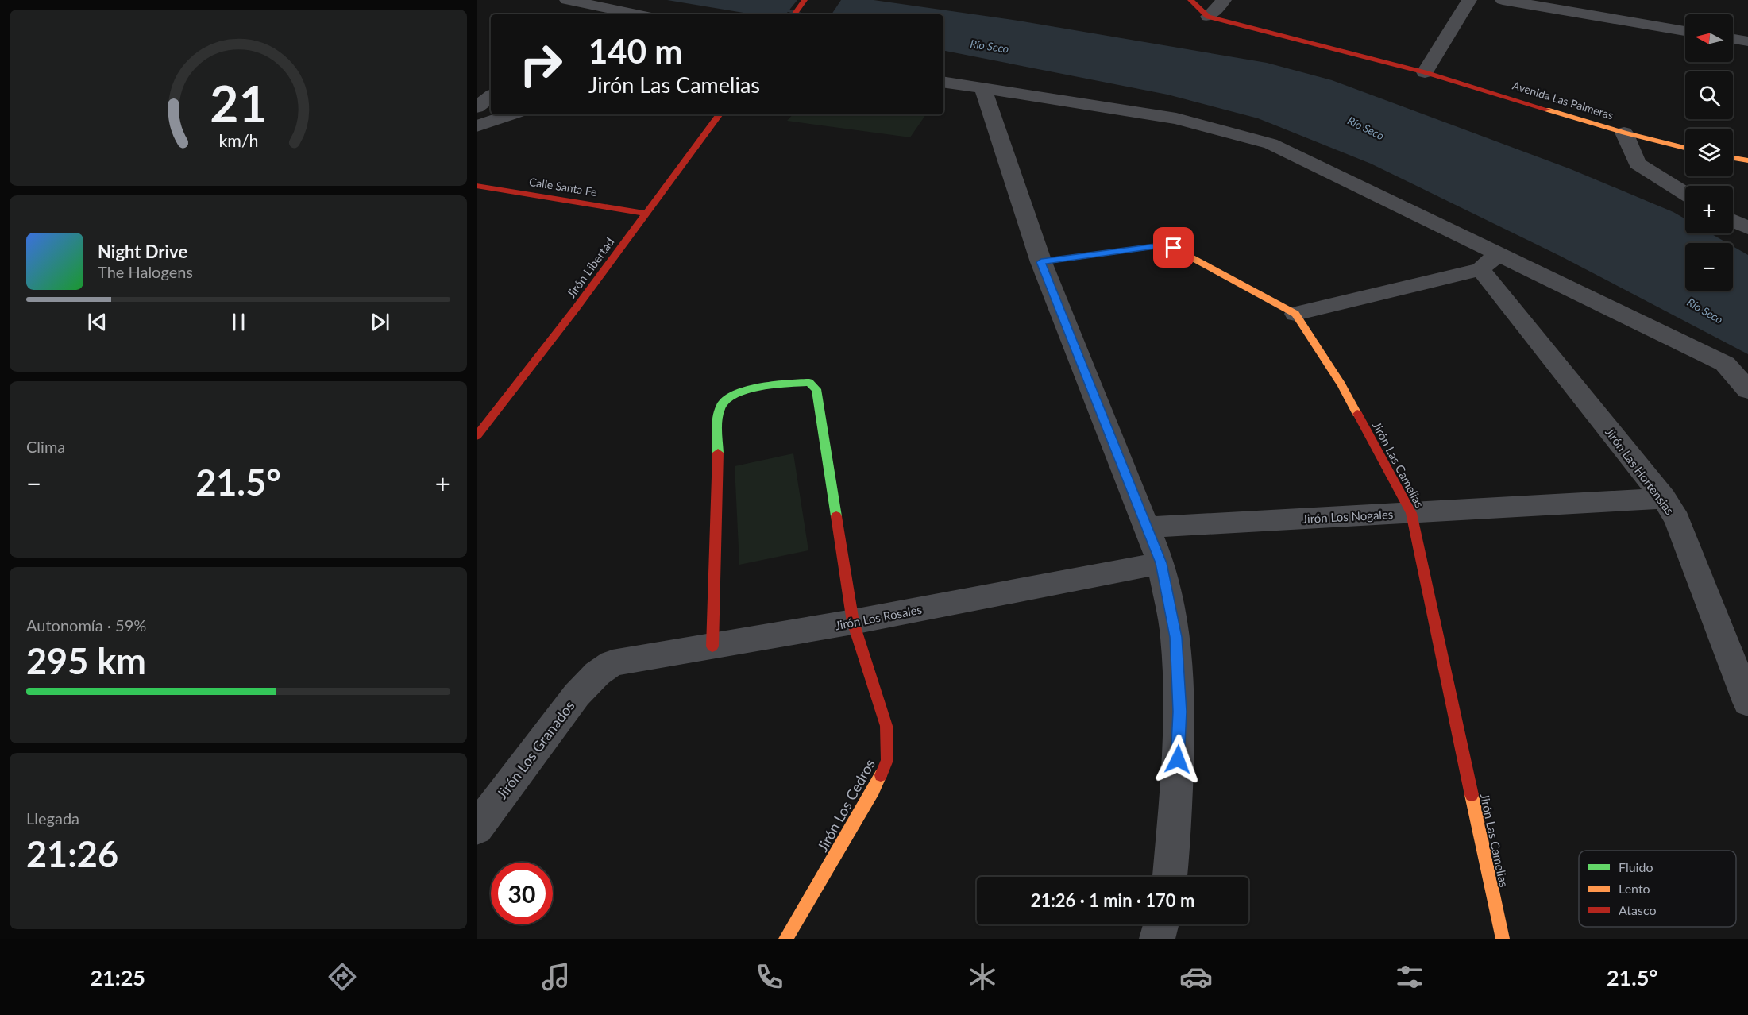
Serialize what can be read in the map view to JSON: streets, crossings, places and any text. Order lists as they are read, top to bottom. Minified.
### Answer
{"streets":{"street":["Avenida Las Palmeras","Calle Santa Fe","Jirón Libertad","Jirón Las Camelias","Jirón Las Hortensias","Jirón Los Nogales","Jirón Los Rosales","Jirón Los Granados","Jirón Los Cedros"]},"crossings":[["Calle Santa Fe","Jirón Libertad"],["Jirón Las Camelias","Jirón Los Nogales"],["Jirón Las Hortensias","Jirón Los Nogales"],["Jirón Los Rosales","Jirón Los Granados"],["Jirón Los Rosales","Jirón Los Cedros"]],"water":["Río Seco"],"legend":["Fluido","Lento","Atasco"],"north":"left","page":{"map_buttons":["+","−"],"turn":["140 m","Jirón Las Camelias"],"song":["Night Drive","The Halogens"],"tile":["Clima",["Autonomía · 59%","295 km"],["Llegada","21:26"]],"heat":["−","21.5°","+"],"limit":"30","trip":"21:26 · 1 min · 170 m","tabs":["21:25","21.5°"],"gauge":["21","km/h"]}}
